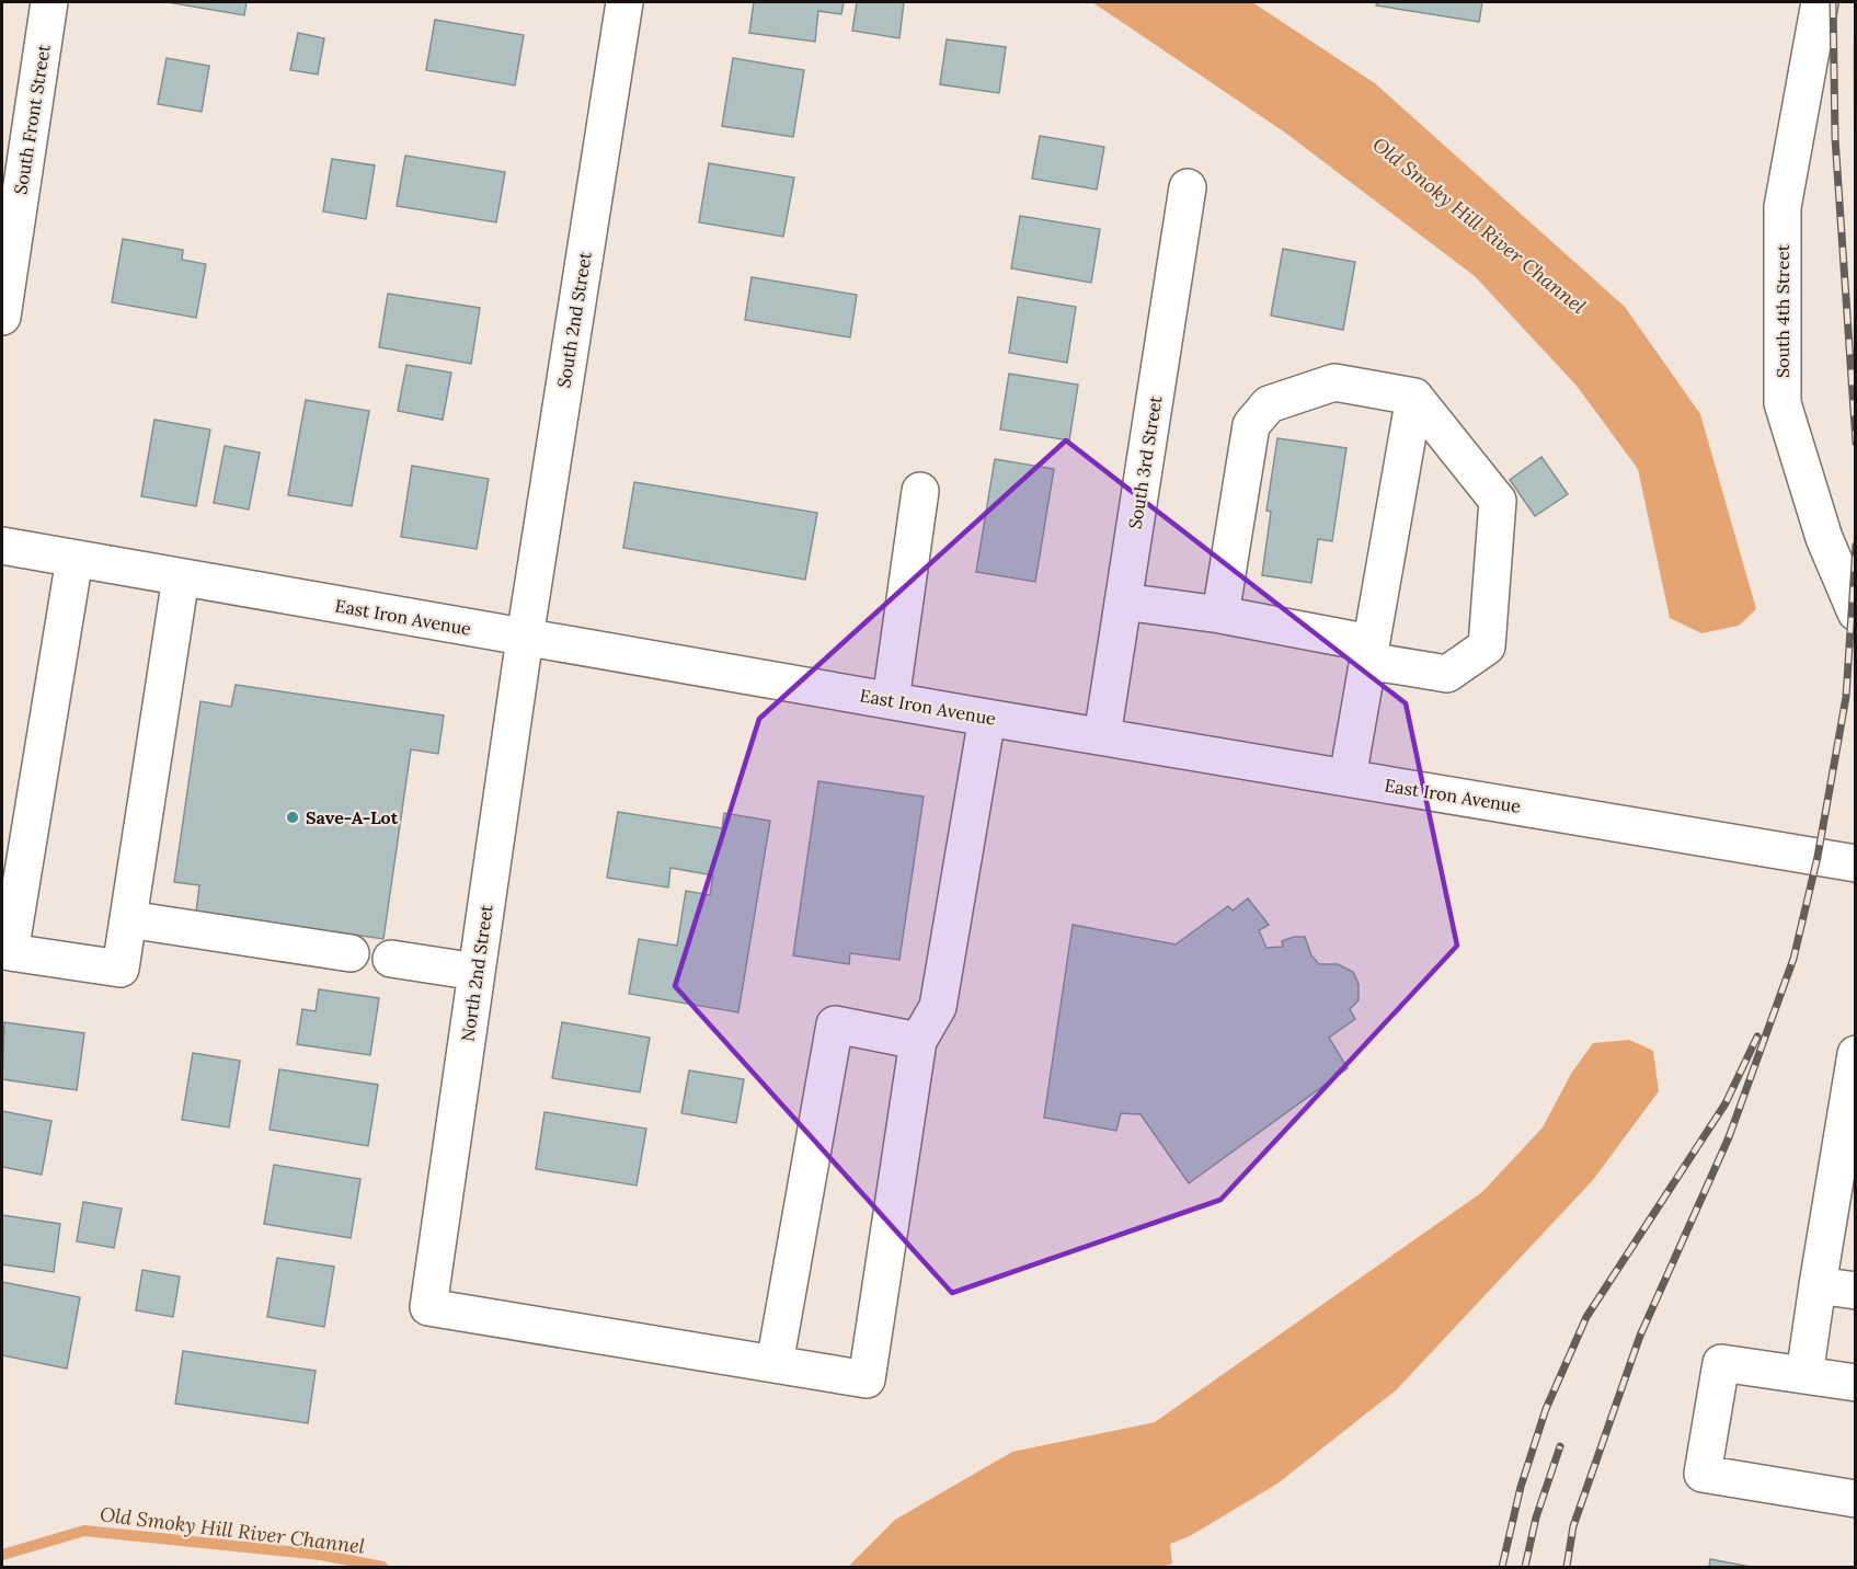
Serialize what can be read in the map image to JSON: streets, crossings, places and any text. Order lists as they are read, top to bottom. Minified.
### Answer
{"streets":{"street":["South Front Street","South 4th Street","South 2nd Street","South 3rd Street","East Iron Avenue","North 2nd Street"]},"crossings":[["South 2nd Street","East Iron Avenue"],["South 2nd Street","North 2nd Street"],["South 3rd Street","East Iron Avenue"],["East Iron Avenue","North 2nd Street"]],"water":["Old Smoky Hill River Channel"],"places":["Save-A-Lot"]}
